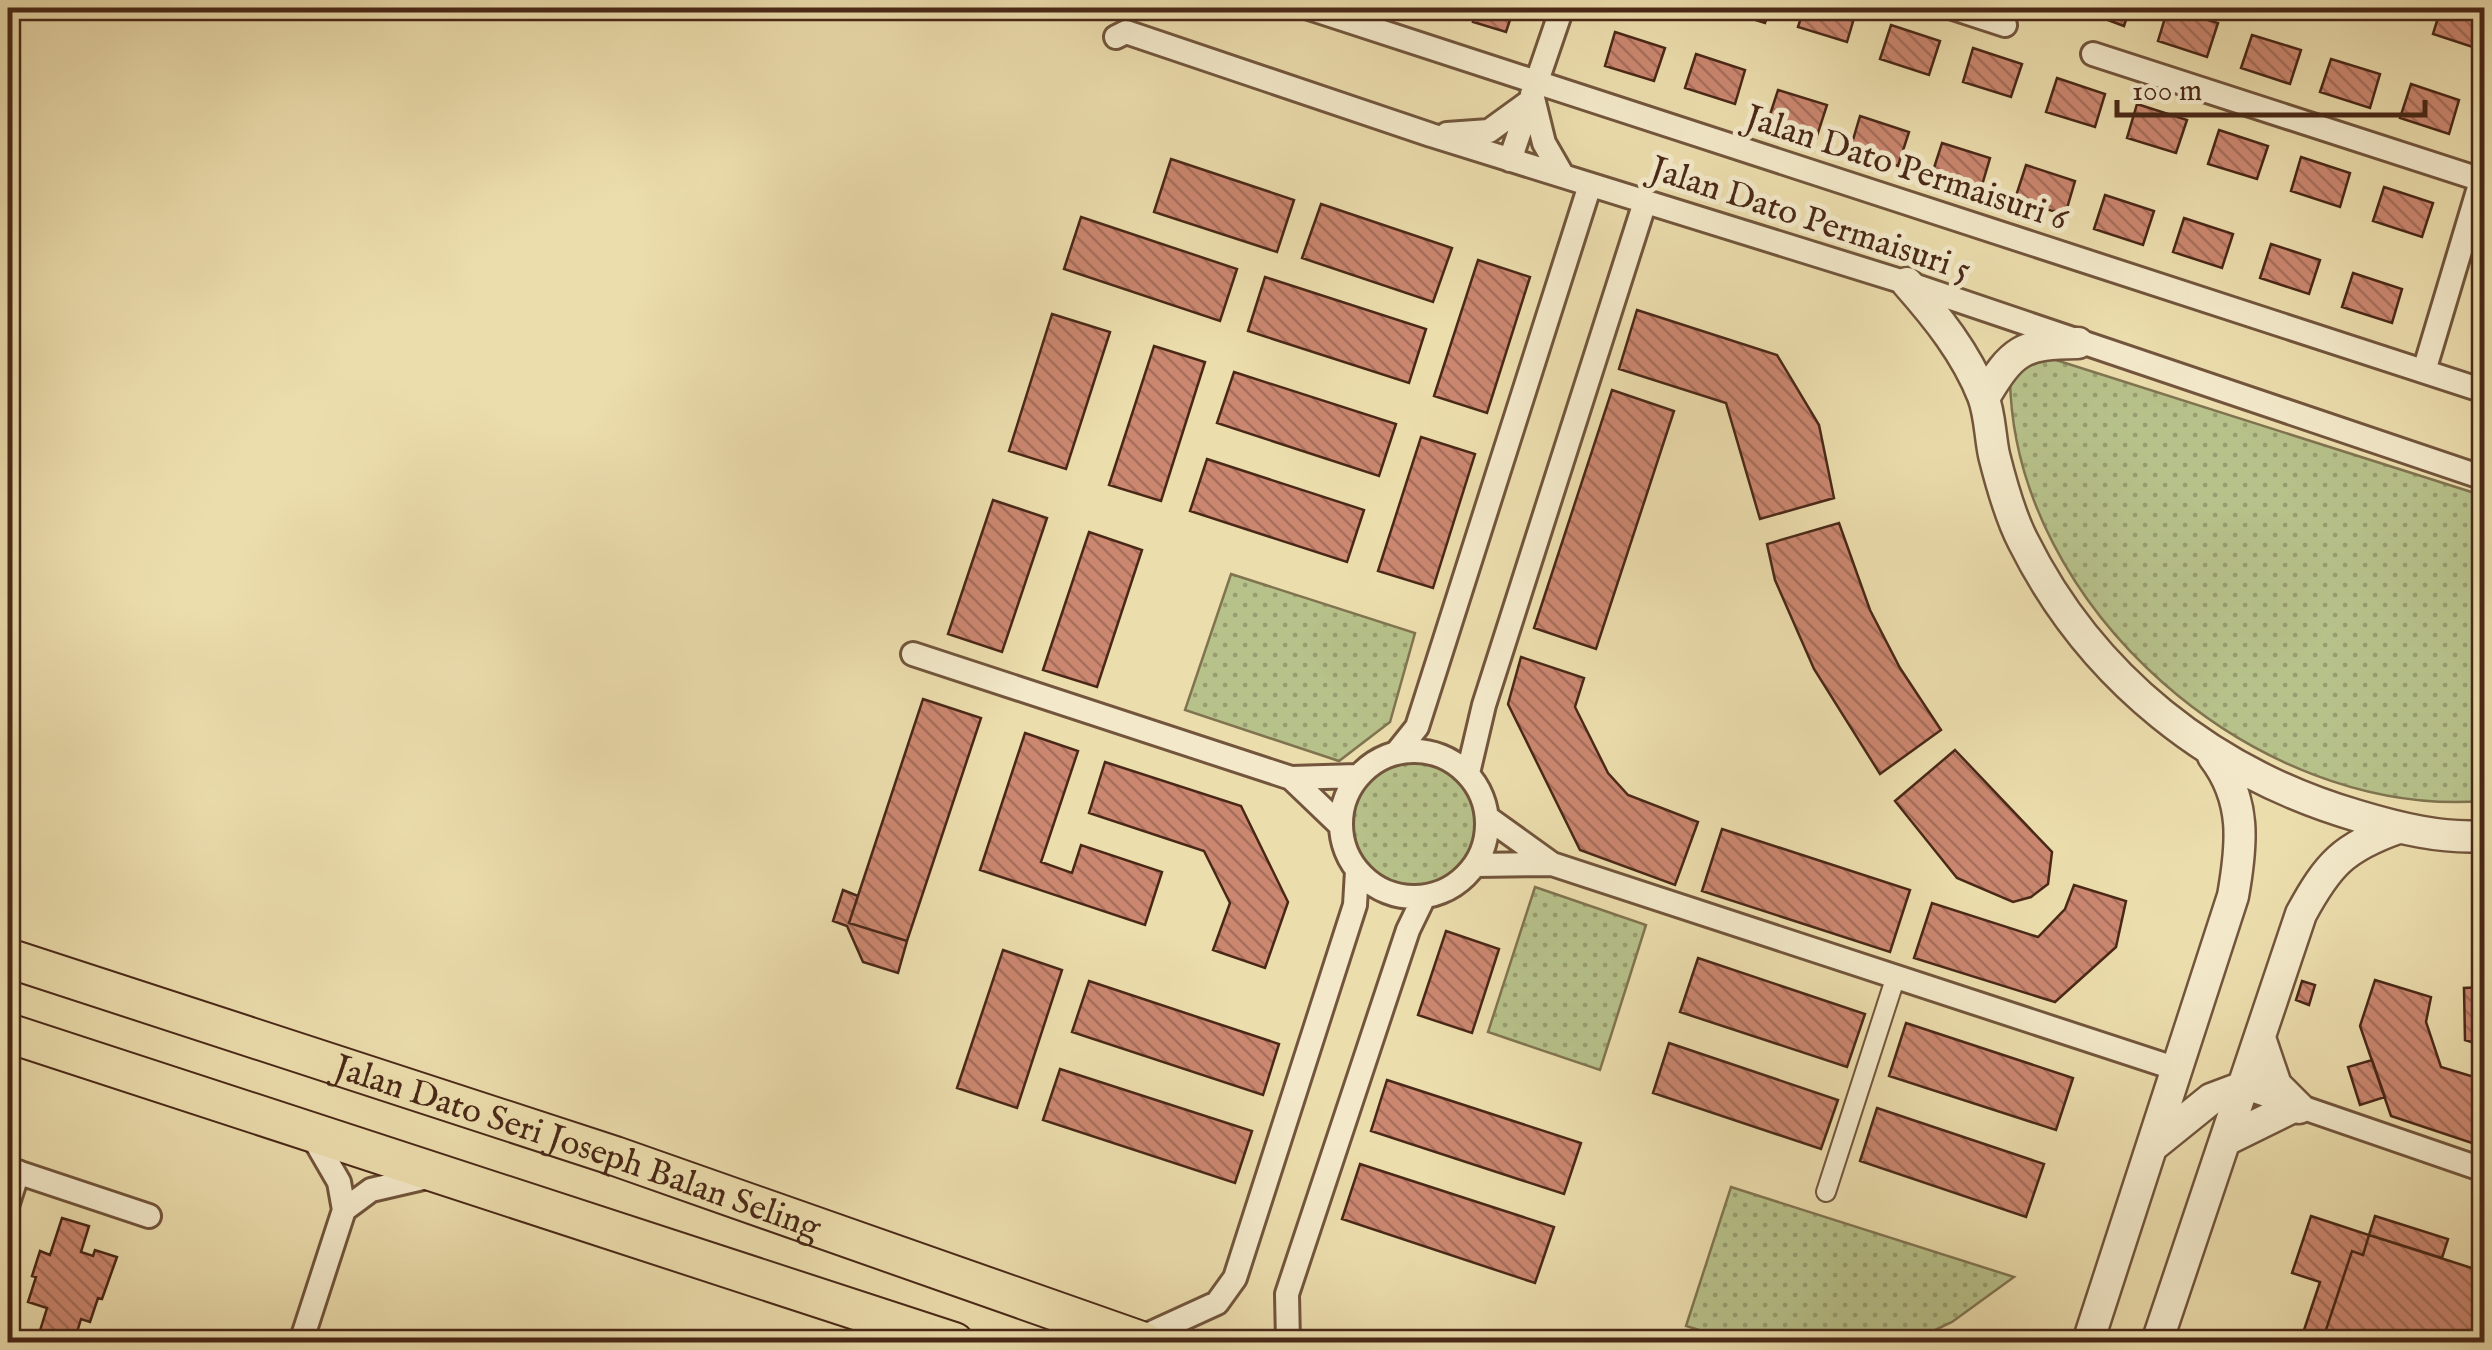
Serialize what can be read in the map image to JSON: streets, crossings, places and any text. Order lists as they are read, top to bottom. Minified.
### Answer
{"streets":{"main road":["Jalan Dato Seri Joseph Balan Seling"],"street":["Jalan Dato Permaisuri 6","Jalan Dato Permaisuri 5"]},"scale_bar":"100 m"}
